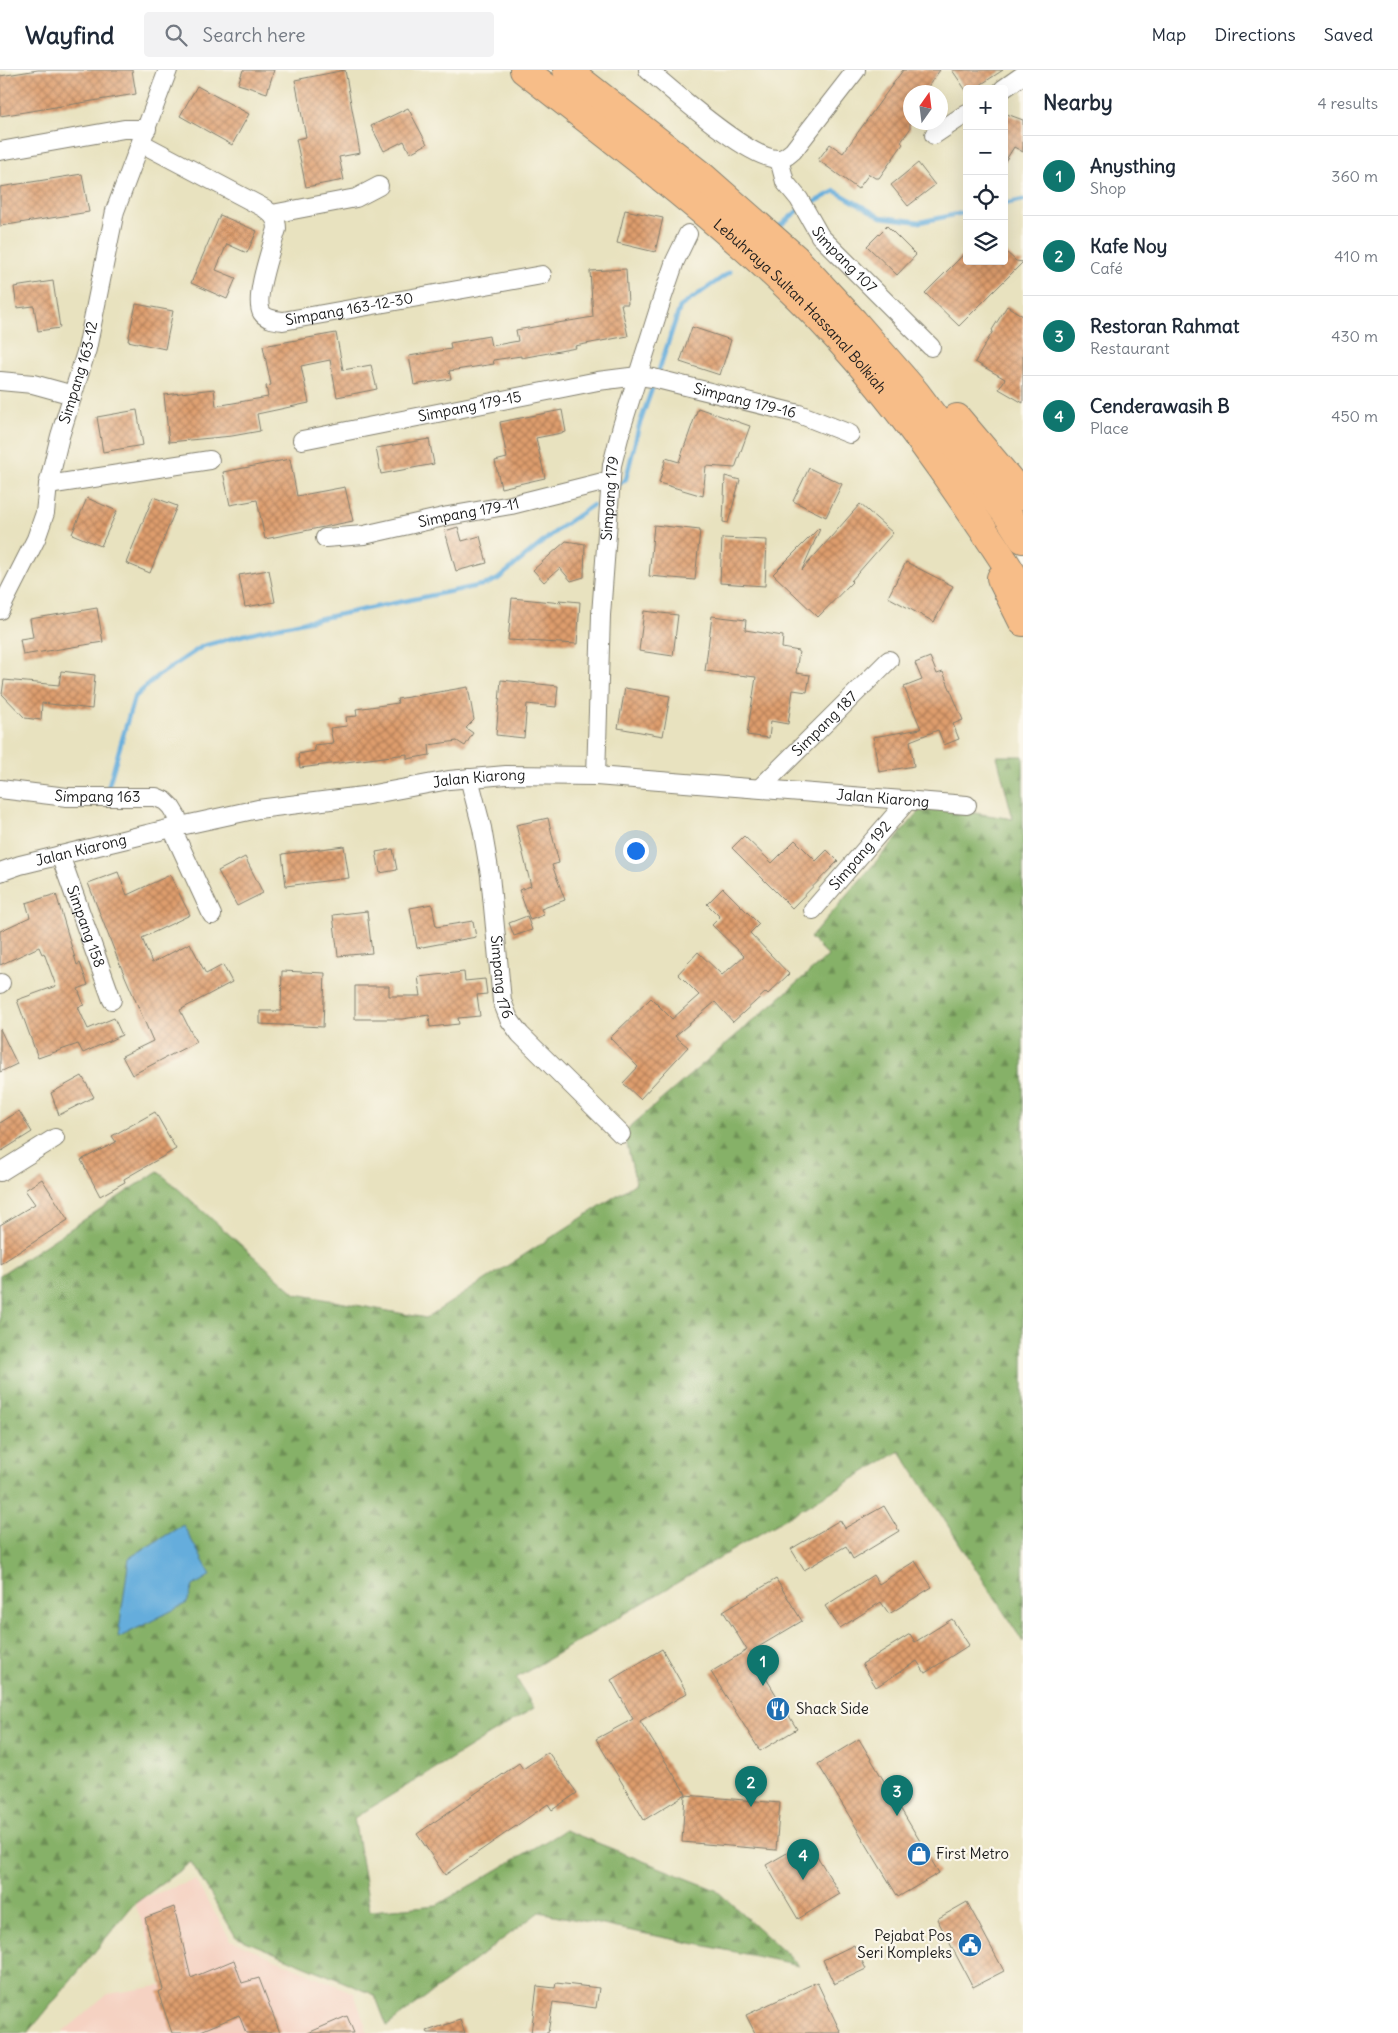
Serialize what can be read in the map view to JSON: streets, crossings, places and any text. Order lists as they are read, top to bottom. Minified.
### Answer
{"streets":{"highway":["Lebuhraya Sultan Hassanal Bolkiah"],"street":["Simpang 107","Simpang 163-12-30","Simpang 163-12","Simpang 179-16","Simpang 179-15","Simpang 179","Simpang 179-11","Simpang 187","Jalan Kiarong","Simpang 163","Simpang 192","Simpang 158","Simpang 176"]},"crossings":[["Simpang 179-16","Simpang 179-15"],["Simpang 179-16","Simpang 179"],["Simpang 179-15","Simpang 179"],["Simpang 179","Simpang 179-11"],["Simpang 179","Jalan Kiarong"],["Simpang 187","Jalan Kiarong"],["Jalan Kiarong","Simpang 163"],["Jalan Kiarong","Simpang 192"],["Jalan Kiarong","Simpang 158"],["Jalan Kiarong","Simpang 176"]],"places":{"restaurant":["Shack Side"],"shop":["First Metro"],"public building":["Pejabat Pos Seri Kompleks"]},"north":"top","page":{"header":"Wayfind","search":"Search here","nav":["Map","Directions","Saved"],"heading":["Nearby","4 results"],"map_buttons":["+","−"],"list":[{"mark":"1","name":"Anysthing","note":"Shop","value":"360 m"},{"mark":"2","name":"Kafe Noy","note":"Café","value":"410 m"},{"mark":"3","name":"Restoran Rahmat","note":"Restaurant","value":"430 m"},{"mark":"4","name":"Cenderawasih B","note":"Place","value":"450 m"}],"pins":["1","2","3","4"]}}
